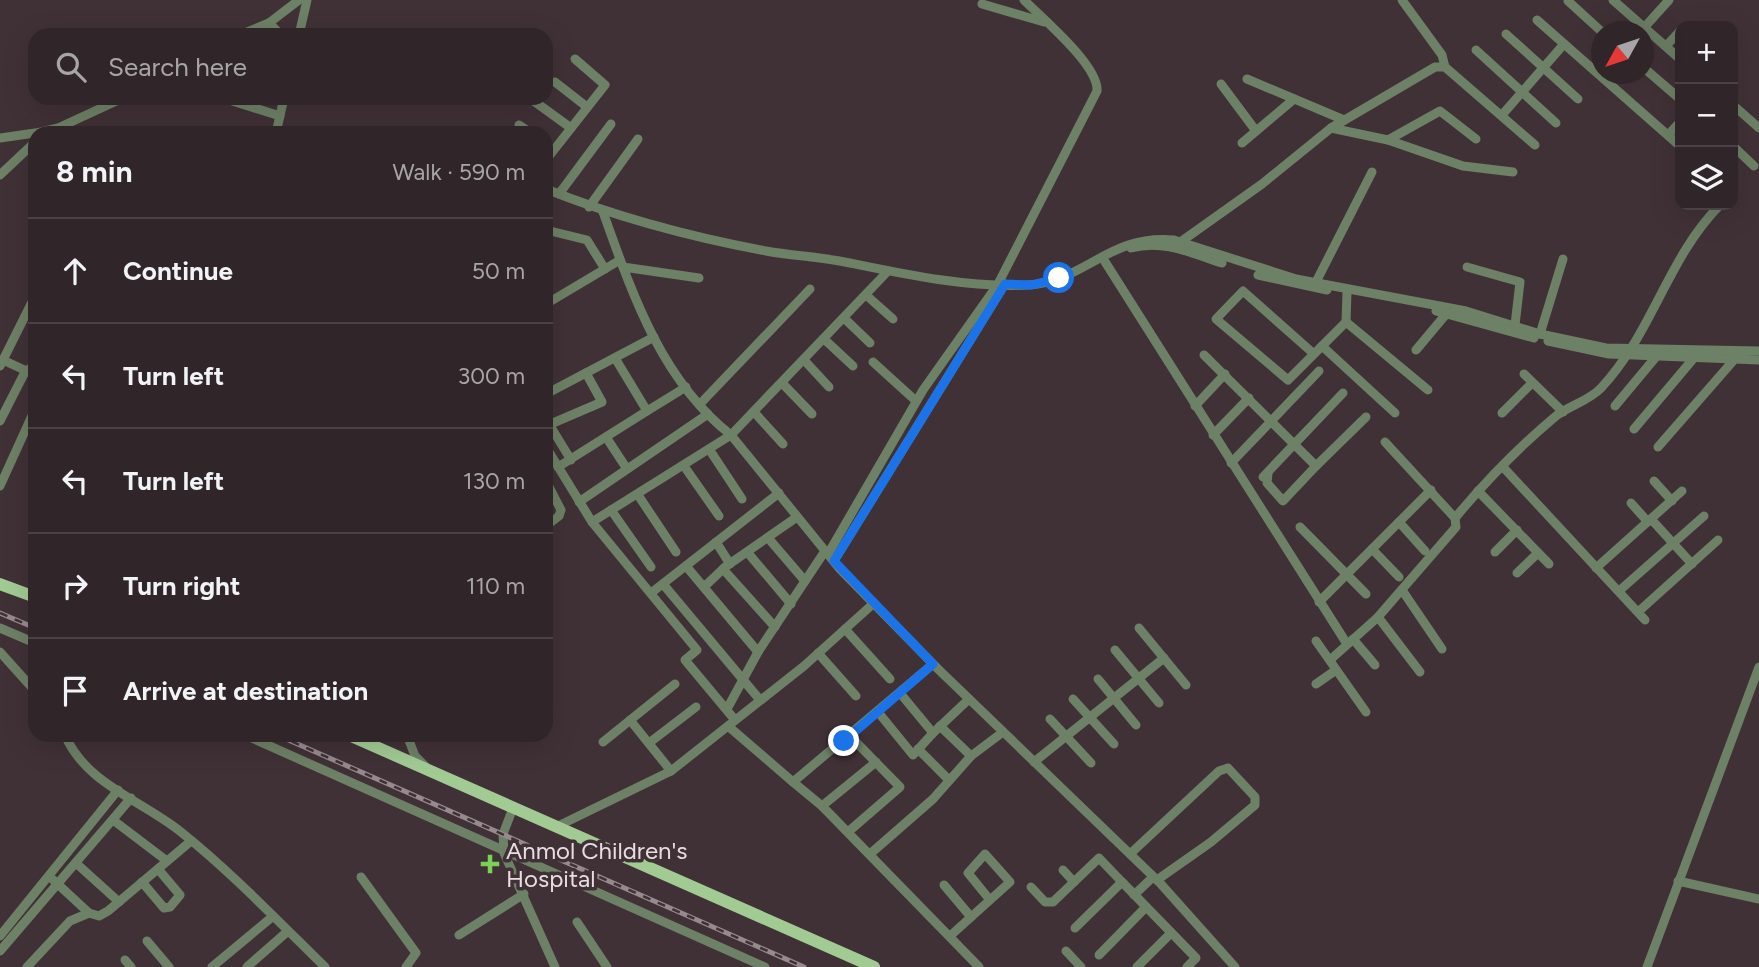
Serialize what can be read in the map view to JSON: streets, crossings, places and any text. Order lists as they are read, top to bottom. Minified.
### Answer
{"places":{"health":["Anmol Children's Hospital"]},"north":"bottom left","page":{"map_buttons":["+","−"],"search":"Search here","heading":["8 min","Walk · 590 m"],"list":[["Continue","50 m"],["Turn left","300 m"],["Turn left","130 m"],["Turn right","110 m"],"Arrive at destination"]}}
